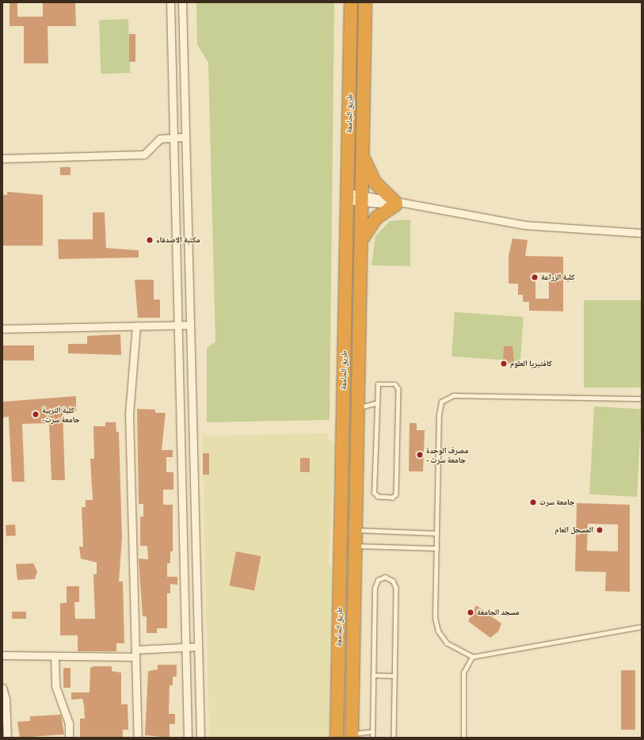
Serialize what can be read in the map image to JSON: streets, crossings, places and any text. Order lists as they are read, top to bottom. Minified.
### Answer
{"streets":{"highway":["طريق الجامعة"]},"places":["مكتبة الاصدقاء","كلية الزراعة","كافتيريا العلوم","كلية التربية -جامعة سرت","مصرف الوحدة - جامعة سرت","جامعة سرت","المسجل العام","مسجد الجامعة"]}
